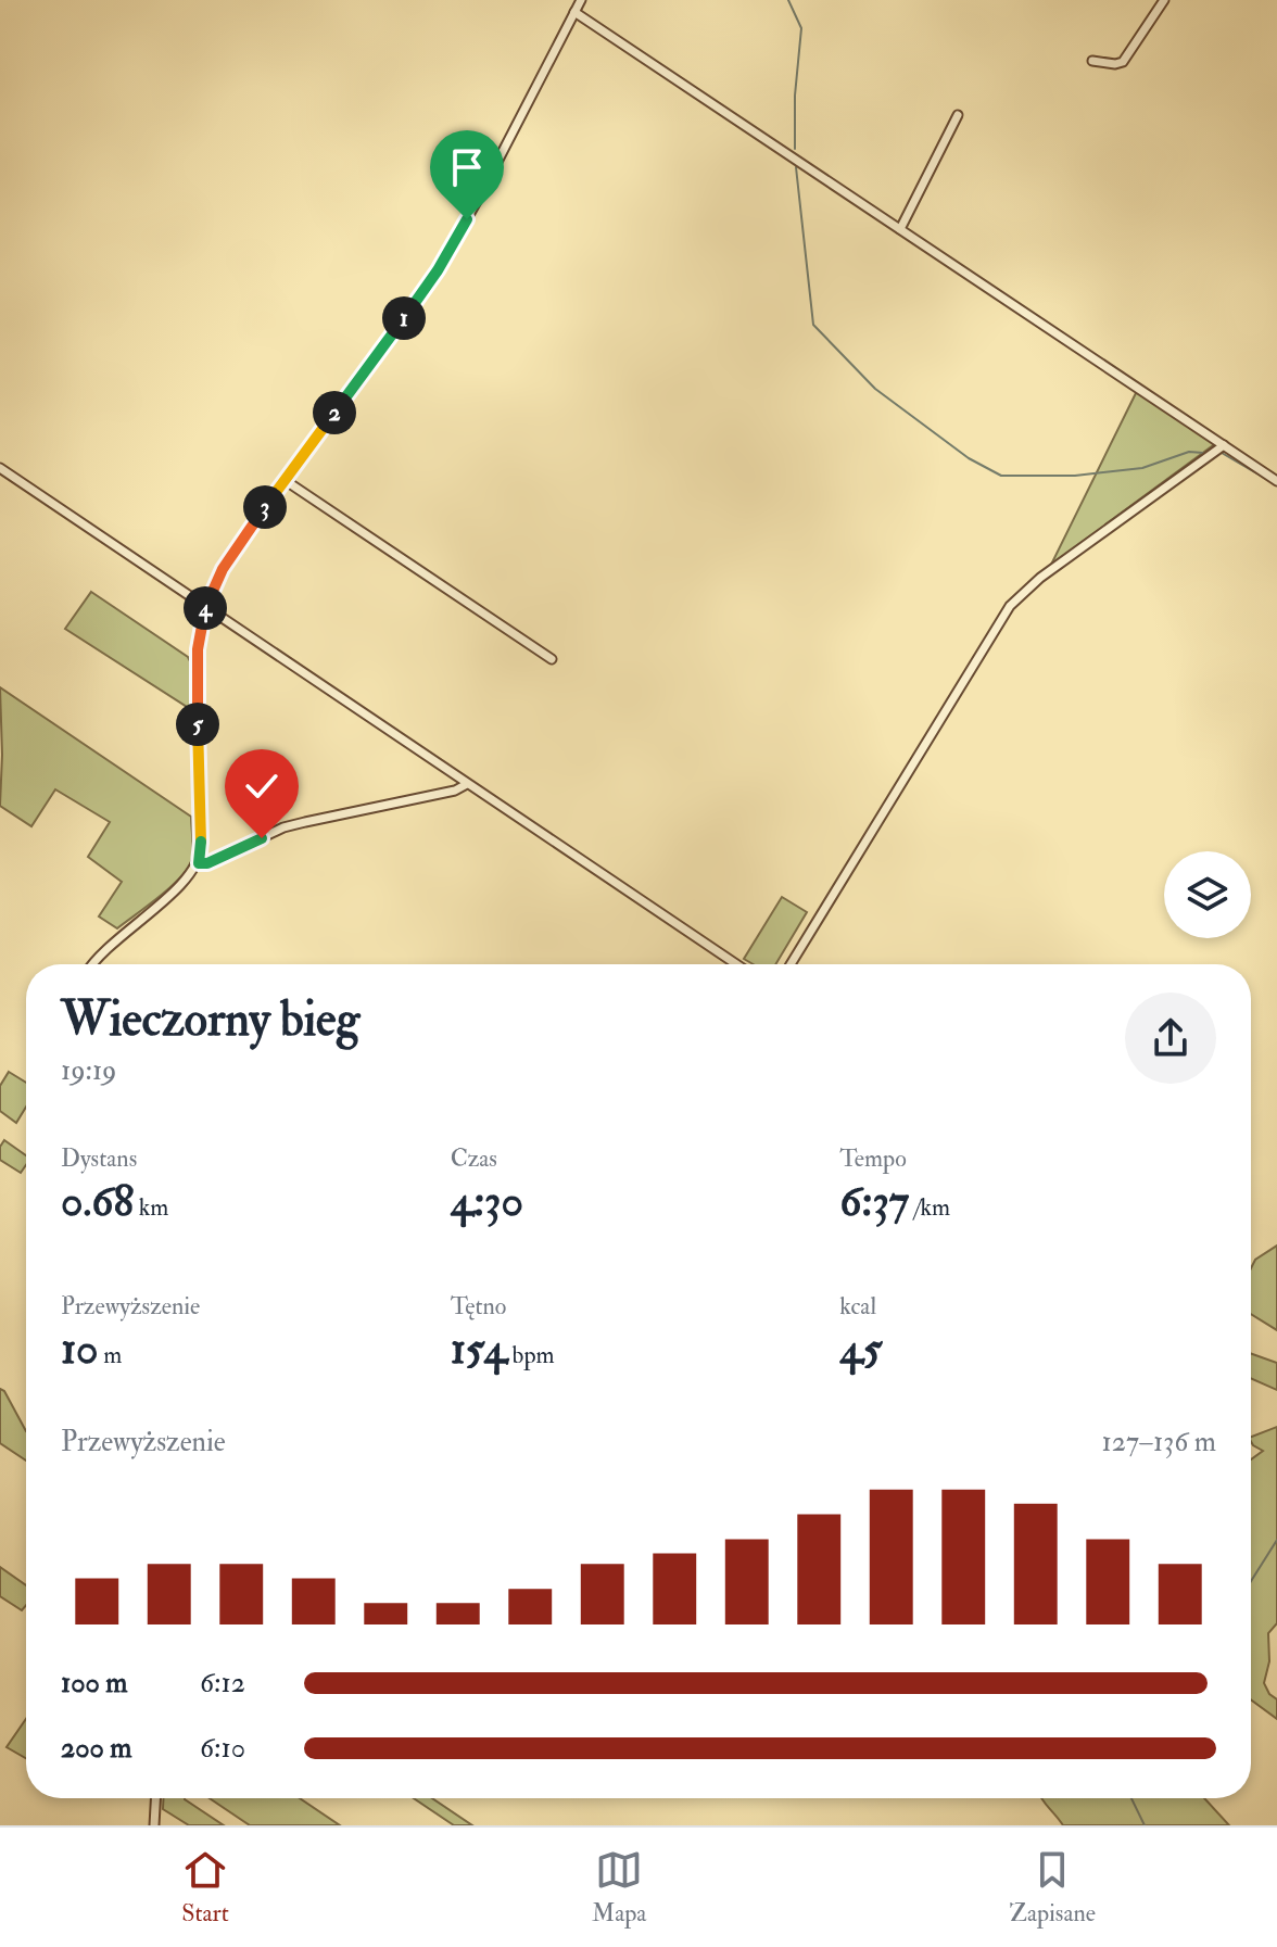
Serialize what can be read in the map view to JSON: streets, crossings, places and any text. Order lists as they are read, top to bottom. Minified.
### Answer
{"page":{"pins":["1","2","3","4","5"],"heading":["Wieczorny bieg","19:19"],"stats":[["Dystans","0.68 km"],["Czas","4:30"],["Tempo","6:37 /km"],["Przewyższenie","10 m"],["Tętno","154 bpm"],["kcal","45"]],"chart":["Przewyższenie","127–136 m"],"list":[{"name":"100 m","note":"6:12"},{"name":"200 m","note":"6:10"}],"tabs":["Start","Mapa","Zapisane"]}}
